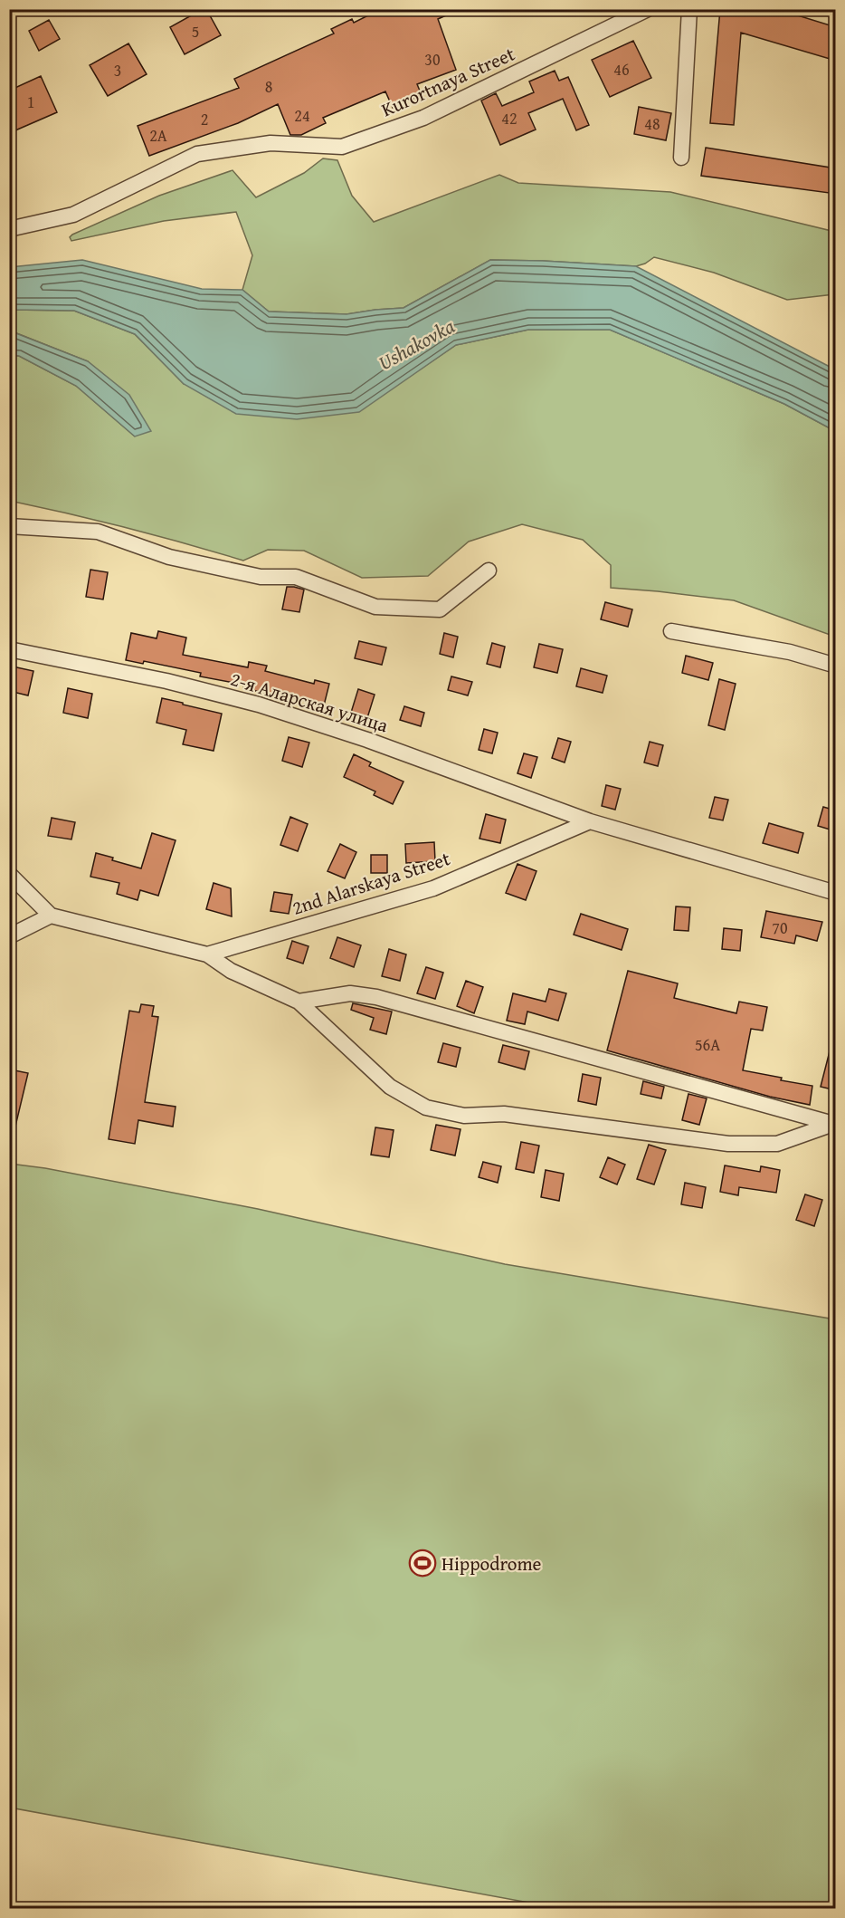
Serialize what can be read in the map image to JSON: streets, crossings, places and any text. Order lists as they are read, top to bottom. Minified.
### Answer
{"streets":{"street":["Kurortnaya Street","2-я Аларская улица","2nd Alarskaya Street"]},"crossings":[["2-я Аларская улица","2nd Alarskaya Street"]],"water":["Ushakovka"],"places":{"sports":["Hippodrome"]},"house_numbers":["5","30","46","3","8","1","24","42","2","48","2А","70","56А"]}
